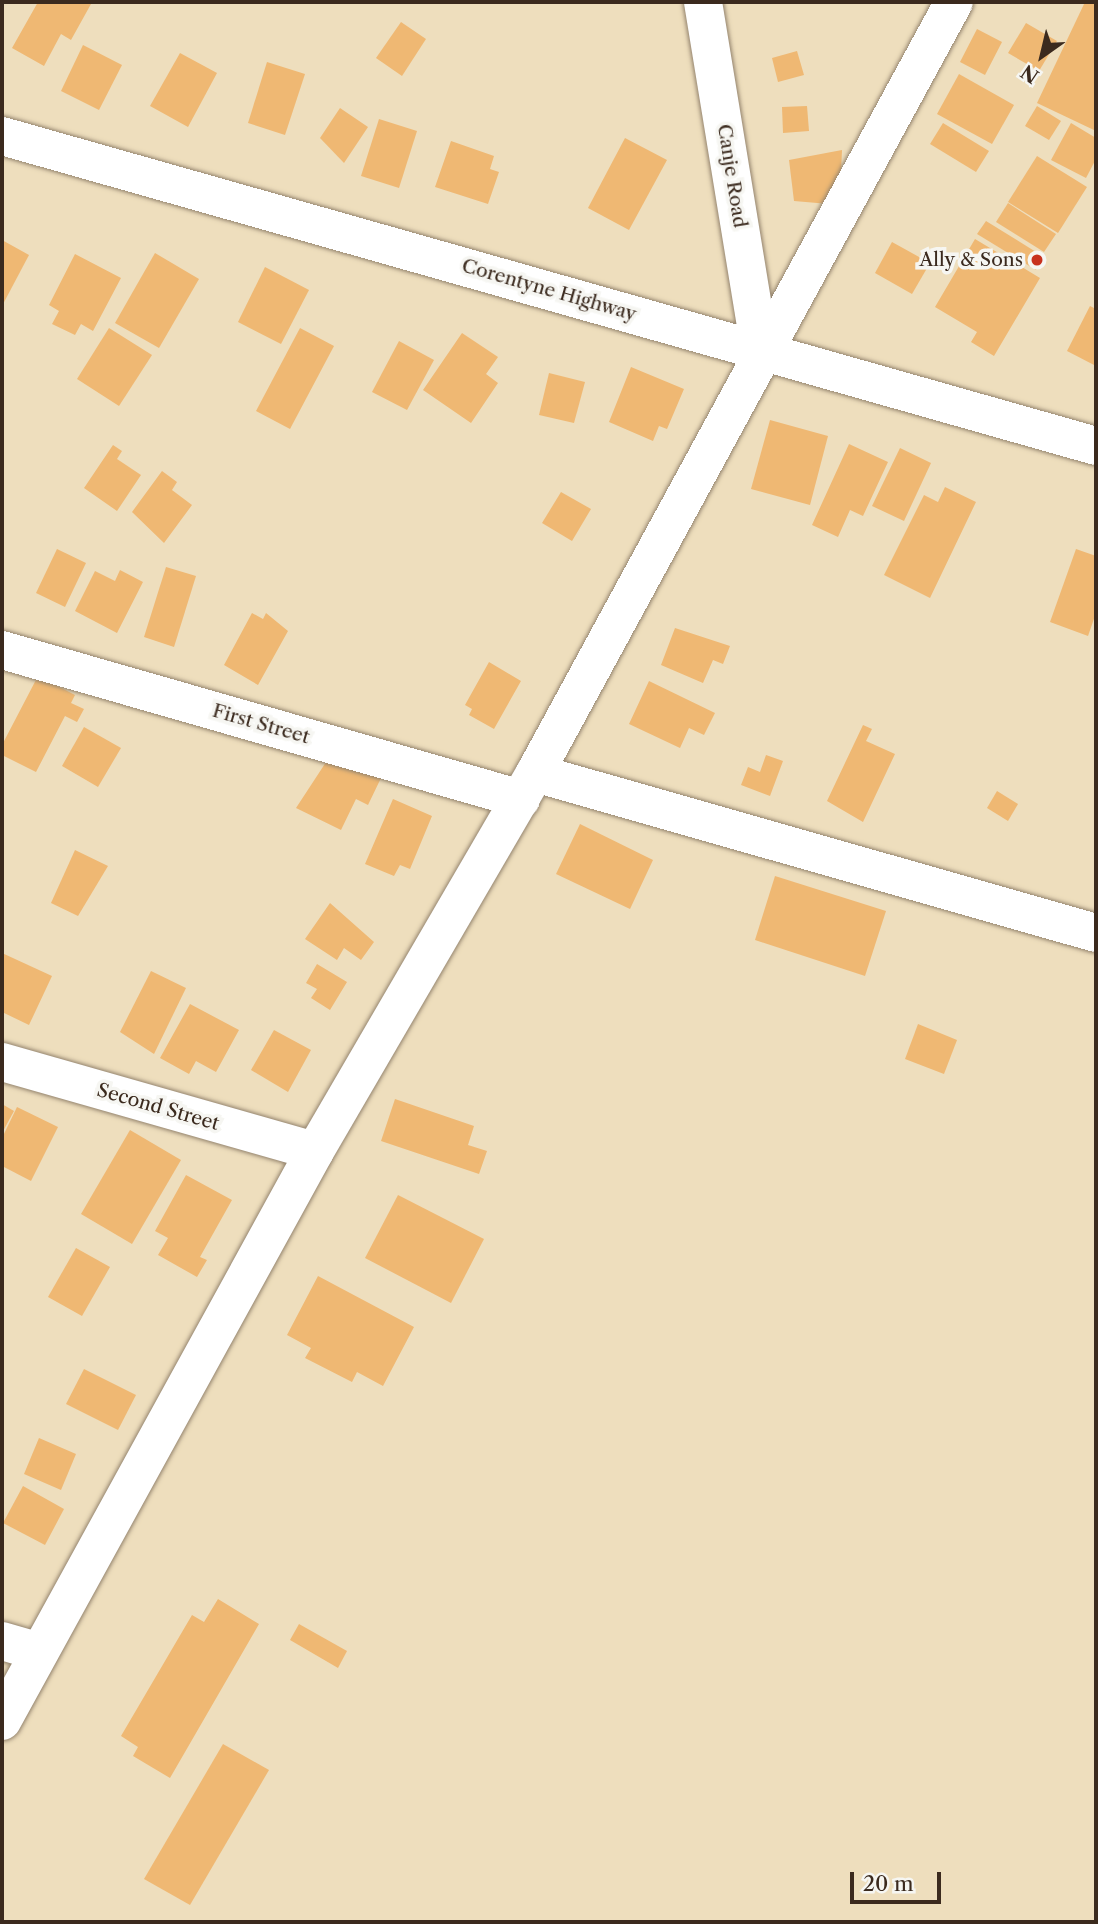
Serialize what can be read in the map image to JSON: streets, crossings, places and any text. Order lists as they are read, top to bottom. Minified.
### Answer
{"streets":{"street":["Canje Road","Corentyne Highway","First Street","Second Street"]},"crossings":[["Canje Road","Corentyne Highway"]],"places":["Ally & Sons"],"scale_bar":"20 m","north":"bottom left"}
